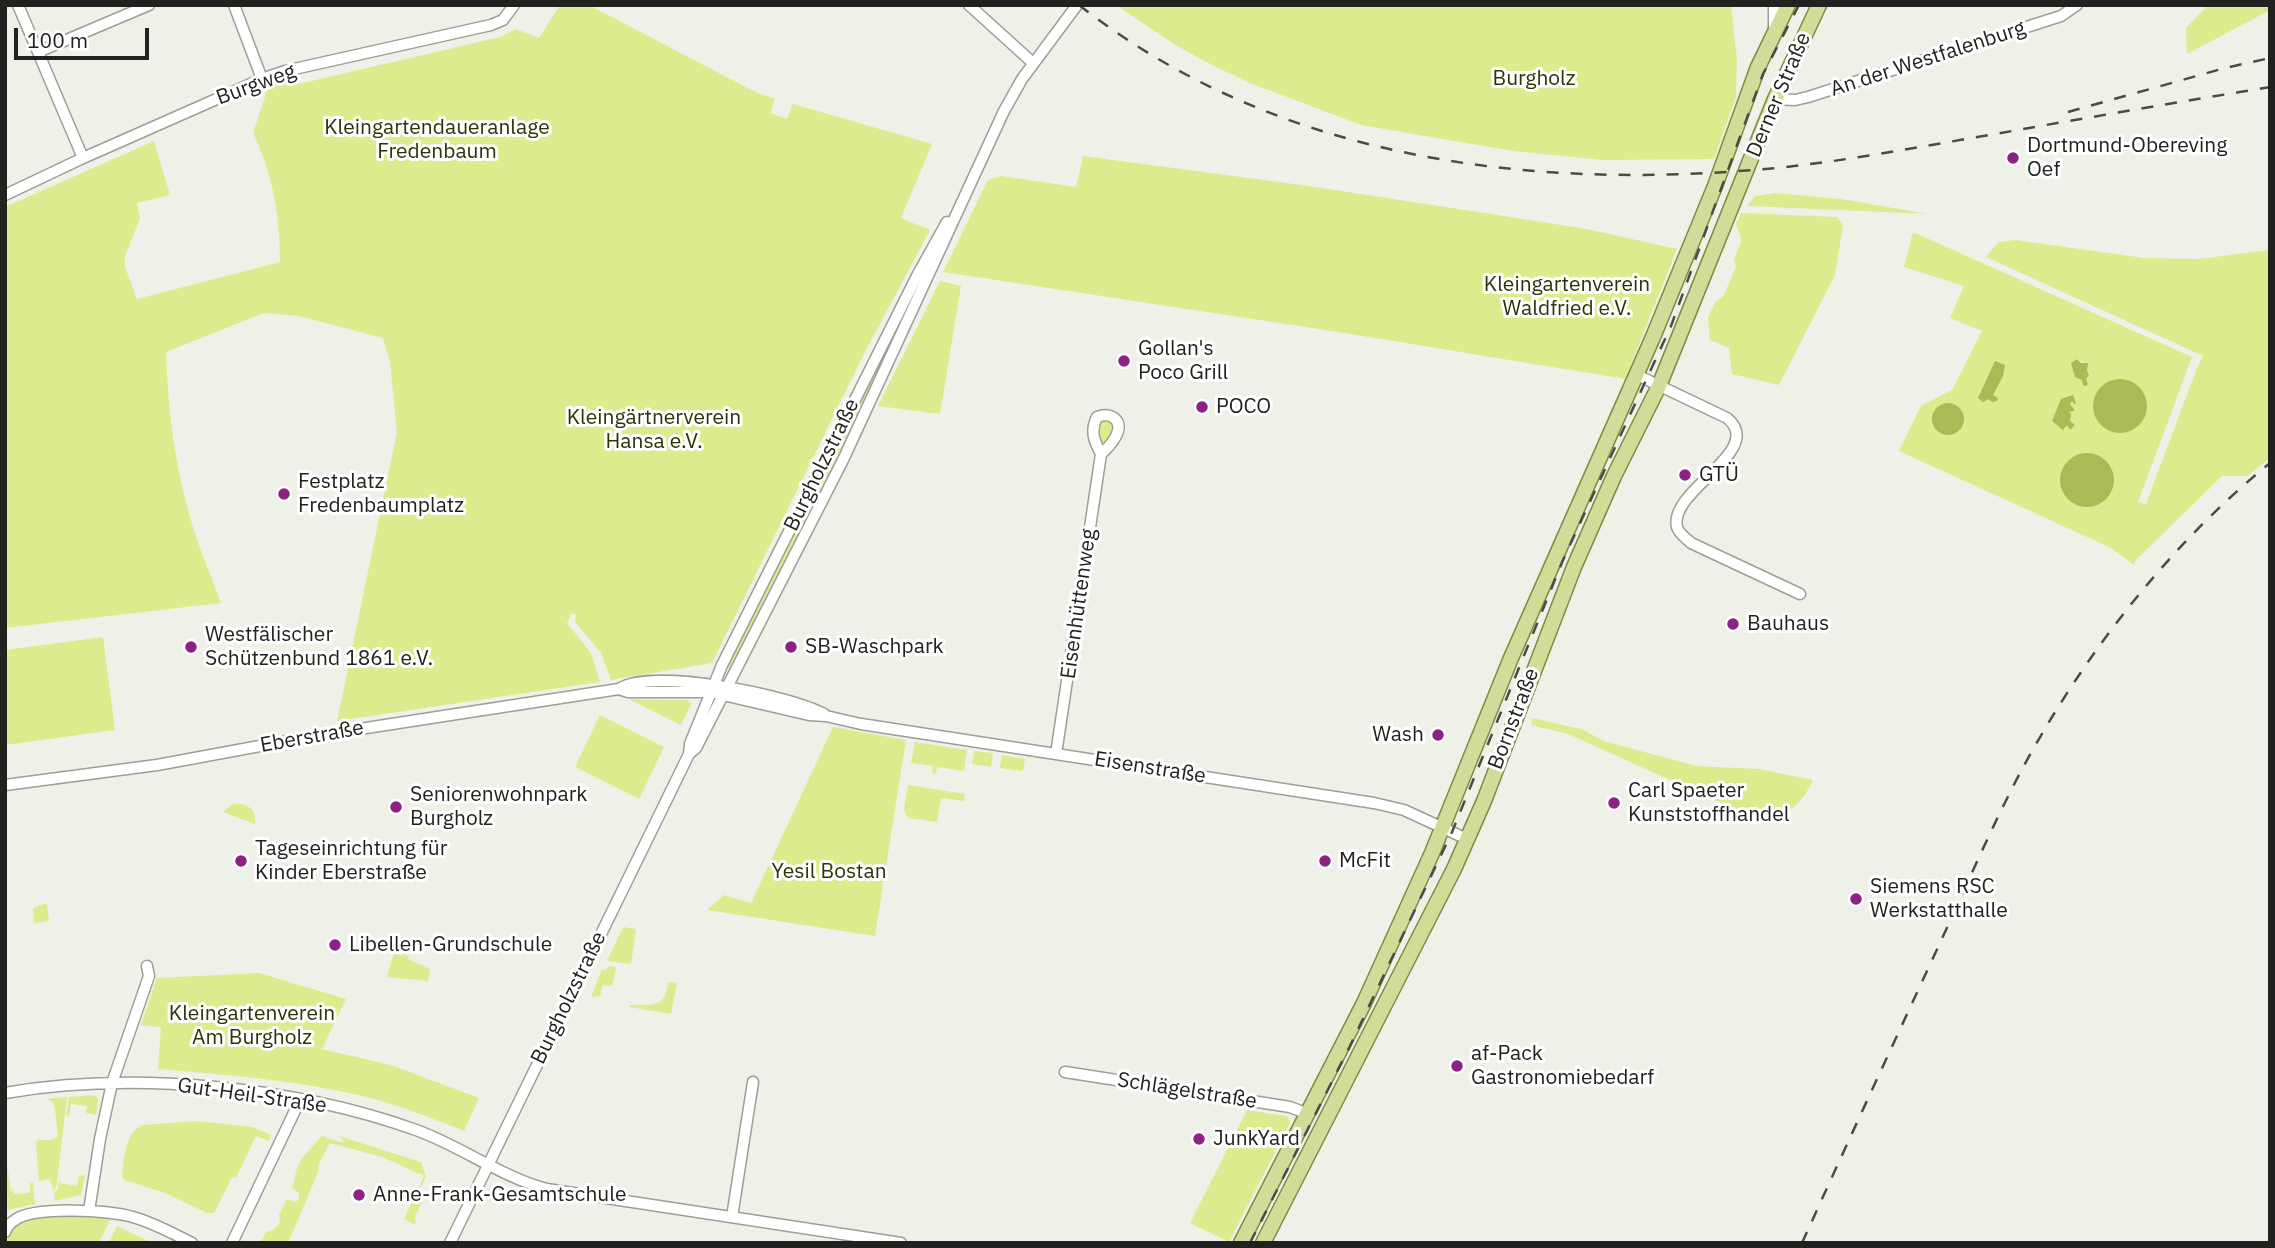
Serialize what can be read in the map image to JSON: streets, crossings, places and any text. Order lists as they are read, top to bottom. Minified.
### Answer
{"streets":{"main road":["Derner Straße","Bornstraße"],"street":["An der Westfalenburg","Burgweg","Burgholzstraße","Eisenhüttenweg","Eberstraße","Eisenstraße","Schlägelstraße","Gut-Heil-Straße"]},"crossings":[["An der Westfalenburg","Derner Straße"],["Derner Straße","Bornstraße"],["Burgholzstraße","Eberstraße"],["Burgholzstraße","Eisenstraße"],["Burgholzstraße","Gut-Heil-Straße"],["Eisenhüttenweg","Eisenstraße"],["Bornstraße","Eisenstraße"],["Bornstraße","Schlägelstraße"],["Eberstraße","Eisenstraße"]],"parks":["Burgholz","Kleingartendaueranlage Fredenbaum","Kleingartenverein Waldfried e.V.","Kleingärtnerverein Hansa e.V.","Yesil Bostan","Kleingartenverein Am Burgholz"],"places":["Dortmund-Obereving Oef","Gollan's Poco Grill","POCO","GTÜ","Festplatz Fredenbaumplatz","Bauhaus","Westfälischer Schützenbund 1861 e.V.","SB-Waschpark","Wash","Carl Spaeter Kunststoffhandel","Seniorenwohnpark Burgholz","Tageseinrichtung für Kinder Eberstraße","McFit","Siemens RSC Werkstatthalle","Libellen-Grundschule","af-Pack Gastronomiebedarf","JunkYard","Anne-Frank-Gesamtschule"],"scale_bar":"100 m"}
